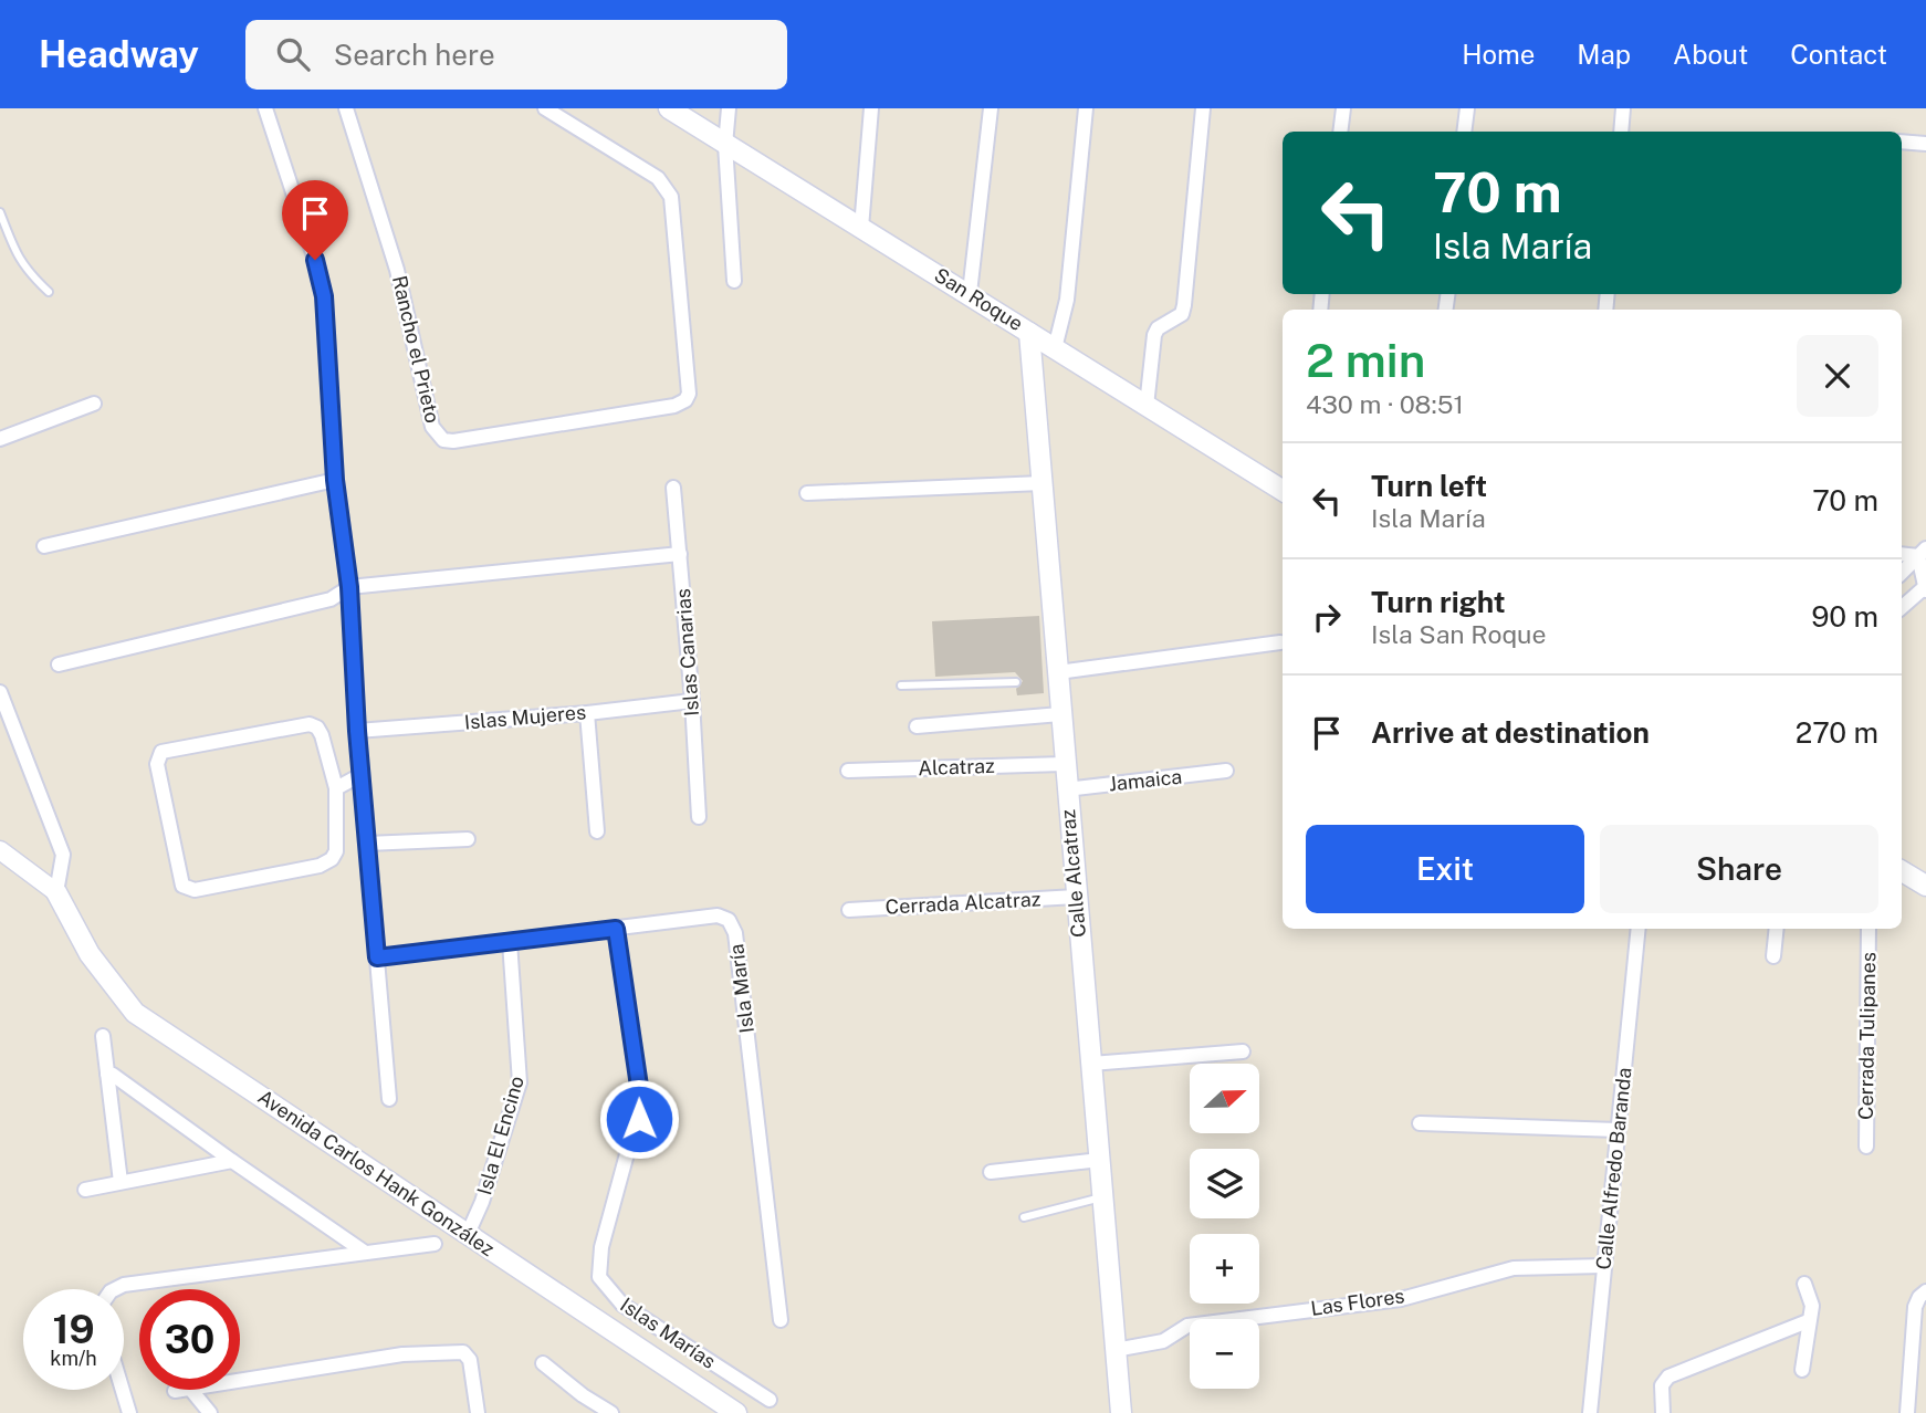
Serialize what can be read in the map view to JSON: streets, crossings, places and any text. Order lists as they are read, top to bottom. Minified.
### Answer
{"streets":{"main road":["San Roque","Calle Alcatraz","Avenida Carlos Hank González"],"street":["Rancho el Prieto","Islas Canarias","Islas Mujeres","Alcatraz","Jamaica","Cerrada Alcatraz","Isla María","Cerrada Tulipanes","Isla El Encino","Calle Alfredo Baranda","Las Flores","Islas Marías"]},"crossings":[["San Roque","Calle Alcatraz"],["Islas Canarias","Islas Mujeres"],["Alcatraz","Calle Alcatraz"],["Jamaica","Calle Alcatraz"],["Calle Alcatraz","Cerrada Alcatraz"],["Calle Alcatraz","Las Flores"],["Isla María","Isla El Encino"],["Isla María","Islas Marías"],["Isla El Encino","Avenida Carlos Hank González"],["Calle Alfredo Baranda","Las Flores"]],"north":"right","page":{"header":"Headway","search":"Search here","nav":["Home","Map","About","Contact"],"turn":["70 m","Isla María"],"heading":["2 min","430 m · 08:51"],"list":[{"name":"Turn left","note":"Isla María","value":"70 m"},{"name":"Turn right","note":"Isla San Roque","value":"90 m"},{"name":"Arrive at destination","value":"270 m"}],"buttons":["Exit","Share"],"map_buttons":["+","−"],"speed":"19 km/h","limit":"30"}}
